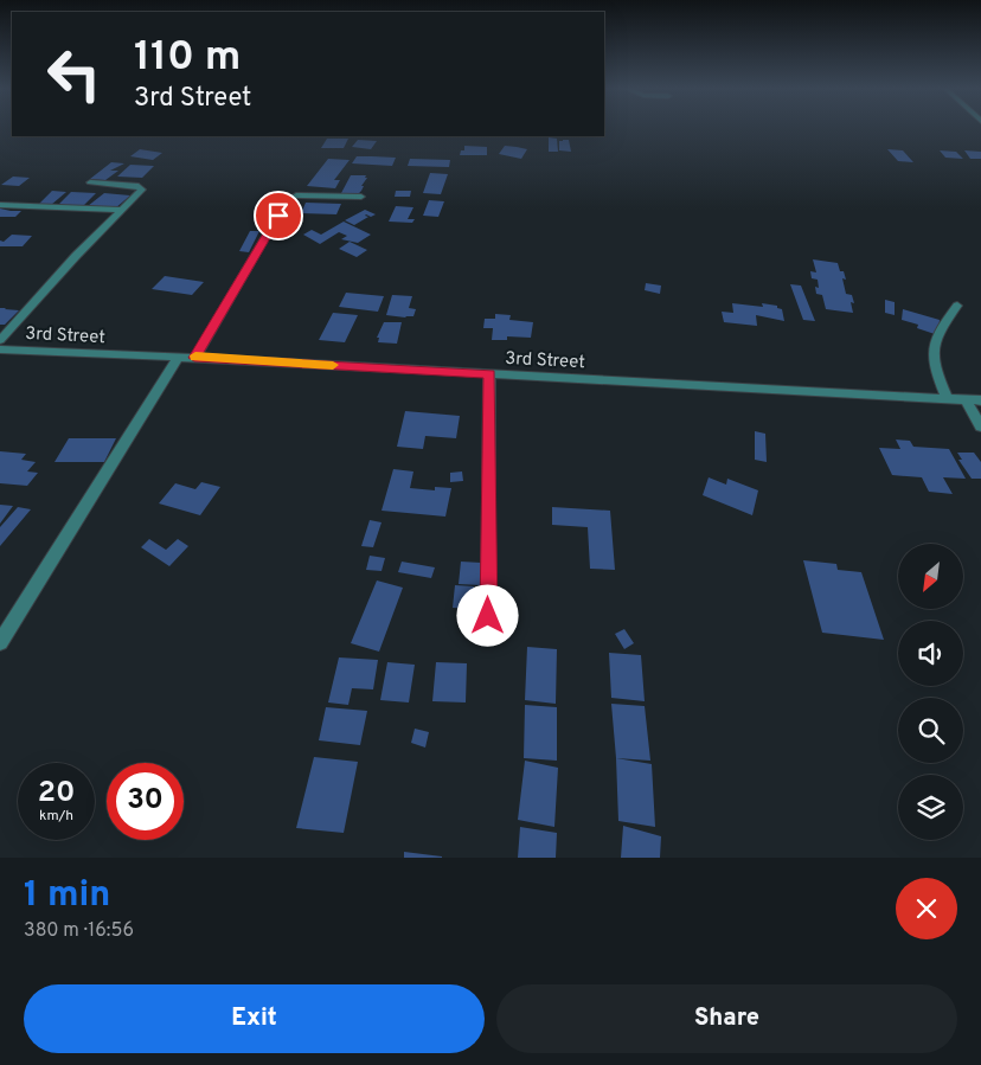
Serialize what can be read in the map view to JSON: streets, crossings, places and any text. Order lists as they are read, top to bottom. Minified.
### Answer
{"streets":{"street":["3rd Street"]},"north":"bottom left","page":{"turn":["110 m","3rd Street"],"speed":"20 km/h","limit":"30","heading":["1 min","380 m · 16:56"],"buttons":["Exit","Share"]}}
